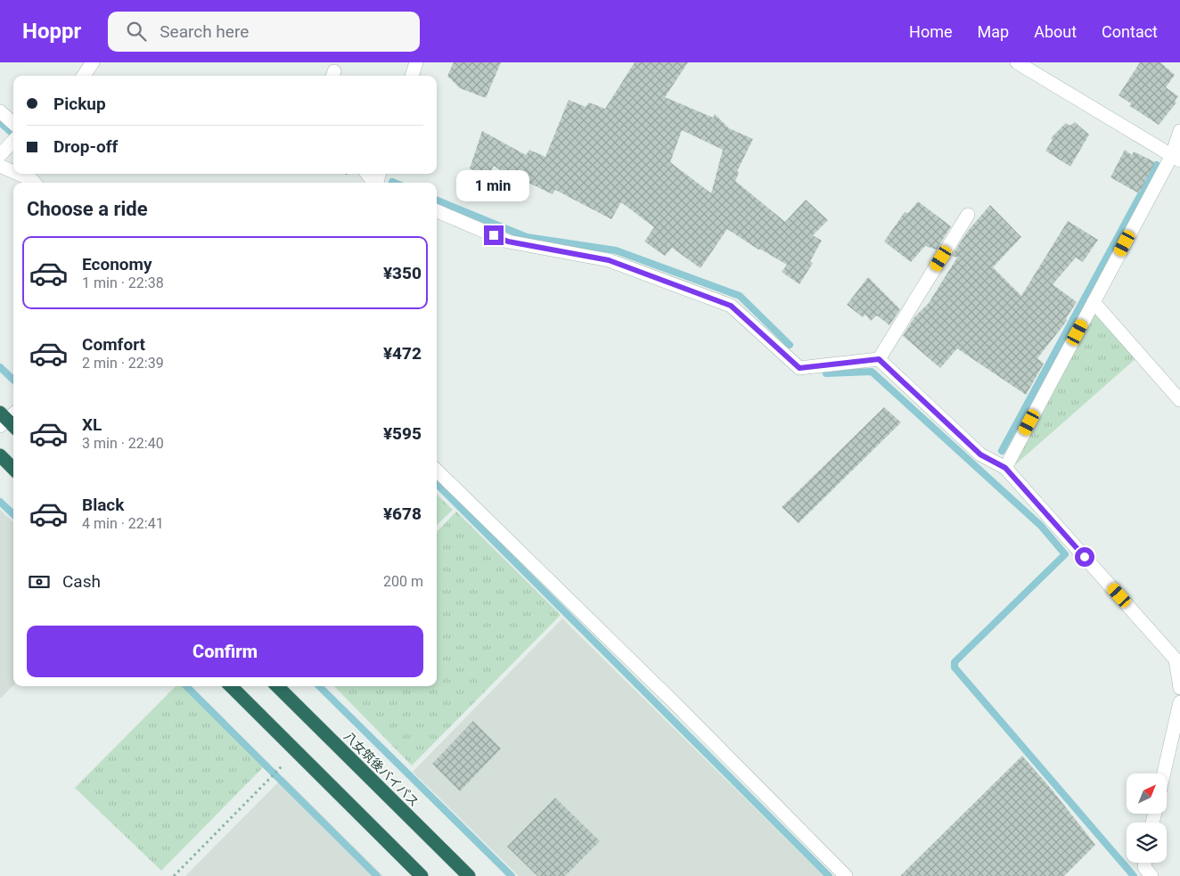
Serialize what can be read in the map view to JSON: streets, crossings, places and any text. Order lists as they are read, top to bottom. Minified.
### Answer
{"streets":{"highway":["八女筑後バイパス"]},"north":"top right","page":{"header":"Hoppr","search":"Search here","nav":["Home","Map","About","Contact"],"banner":["Pickup","Drop-off"],"bubble":"1 min","heading":"Choose a ride","list":[{"name":"Economy","note":"1 min · 22:38","value":"¥350"},{"name":"Comfort","note":"2 min · 22:39","value":"¥472"},{"name":"XL","note":"3 min · 22:40","value":"¥595"},{"name":"Black","note":"4 min · 22:41","value":"¥678"}],"pay":["Cash","200 m"],"buttons":"Confirm"}}
